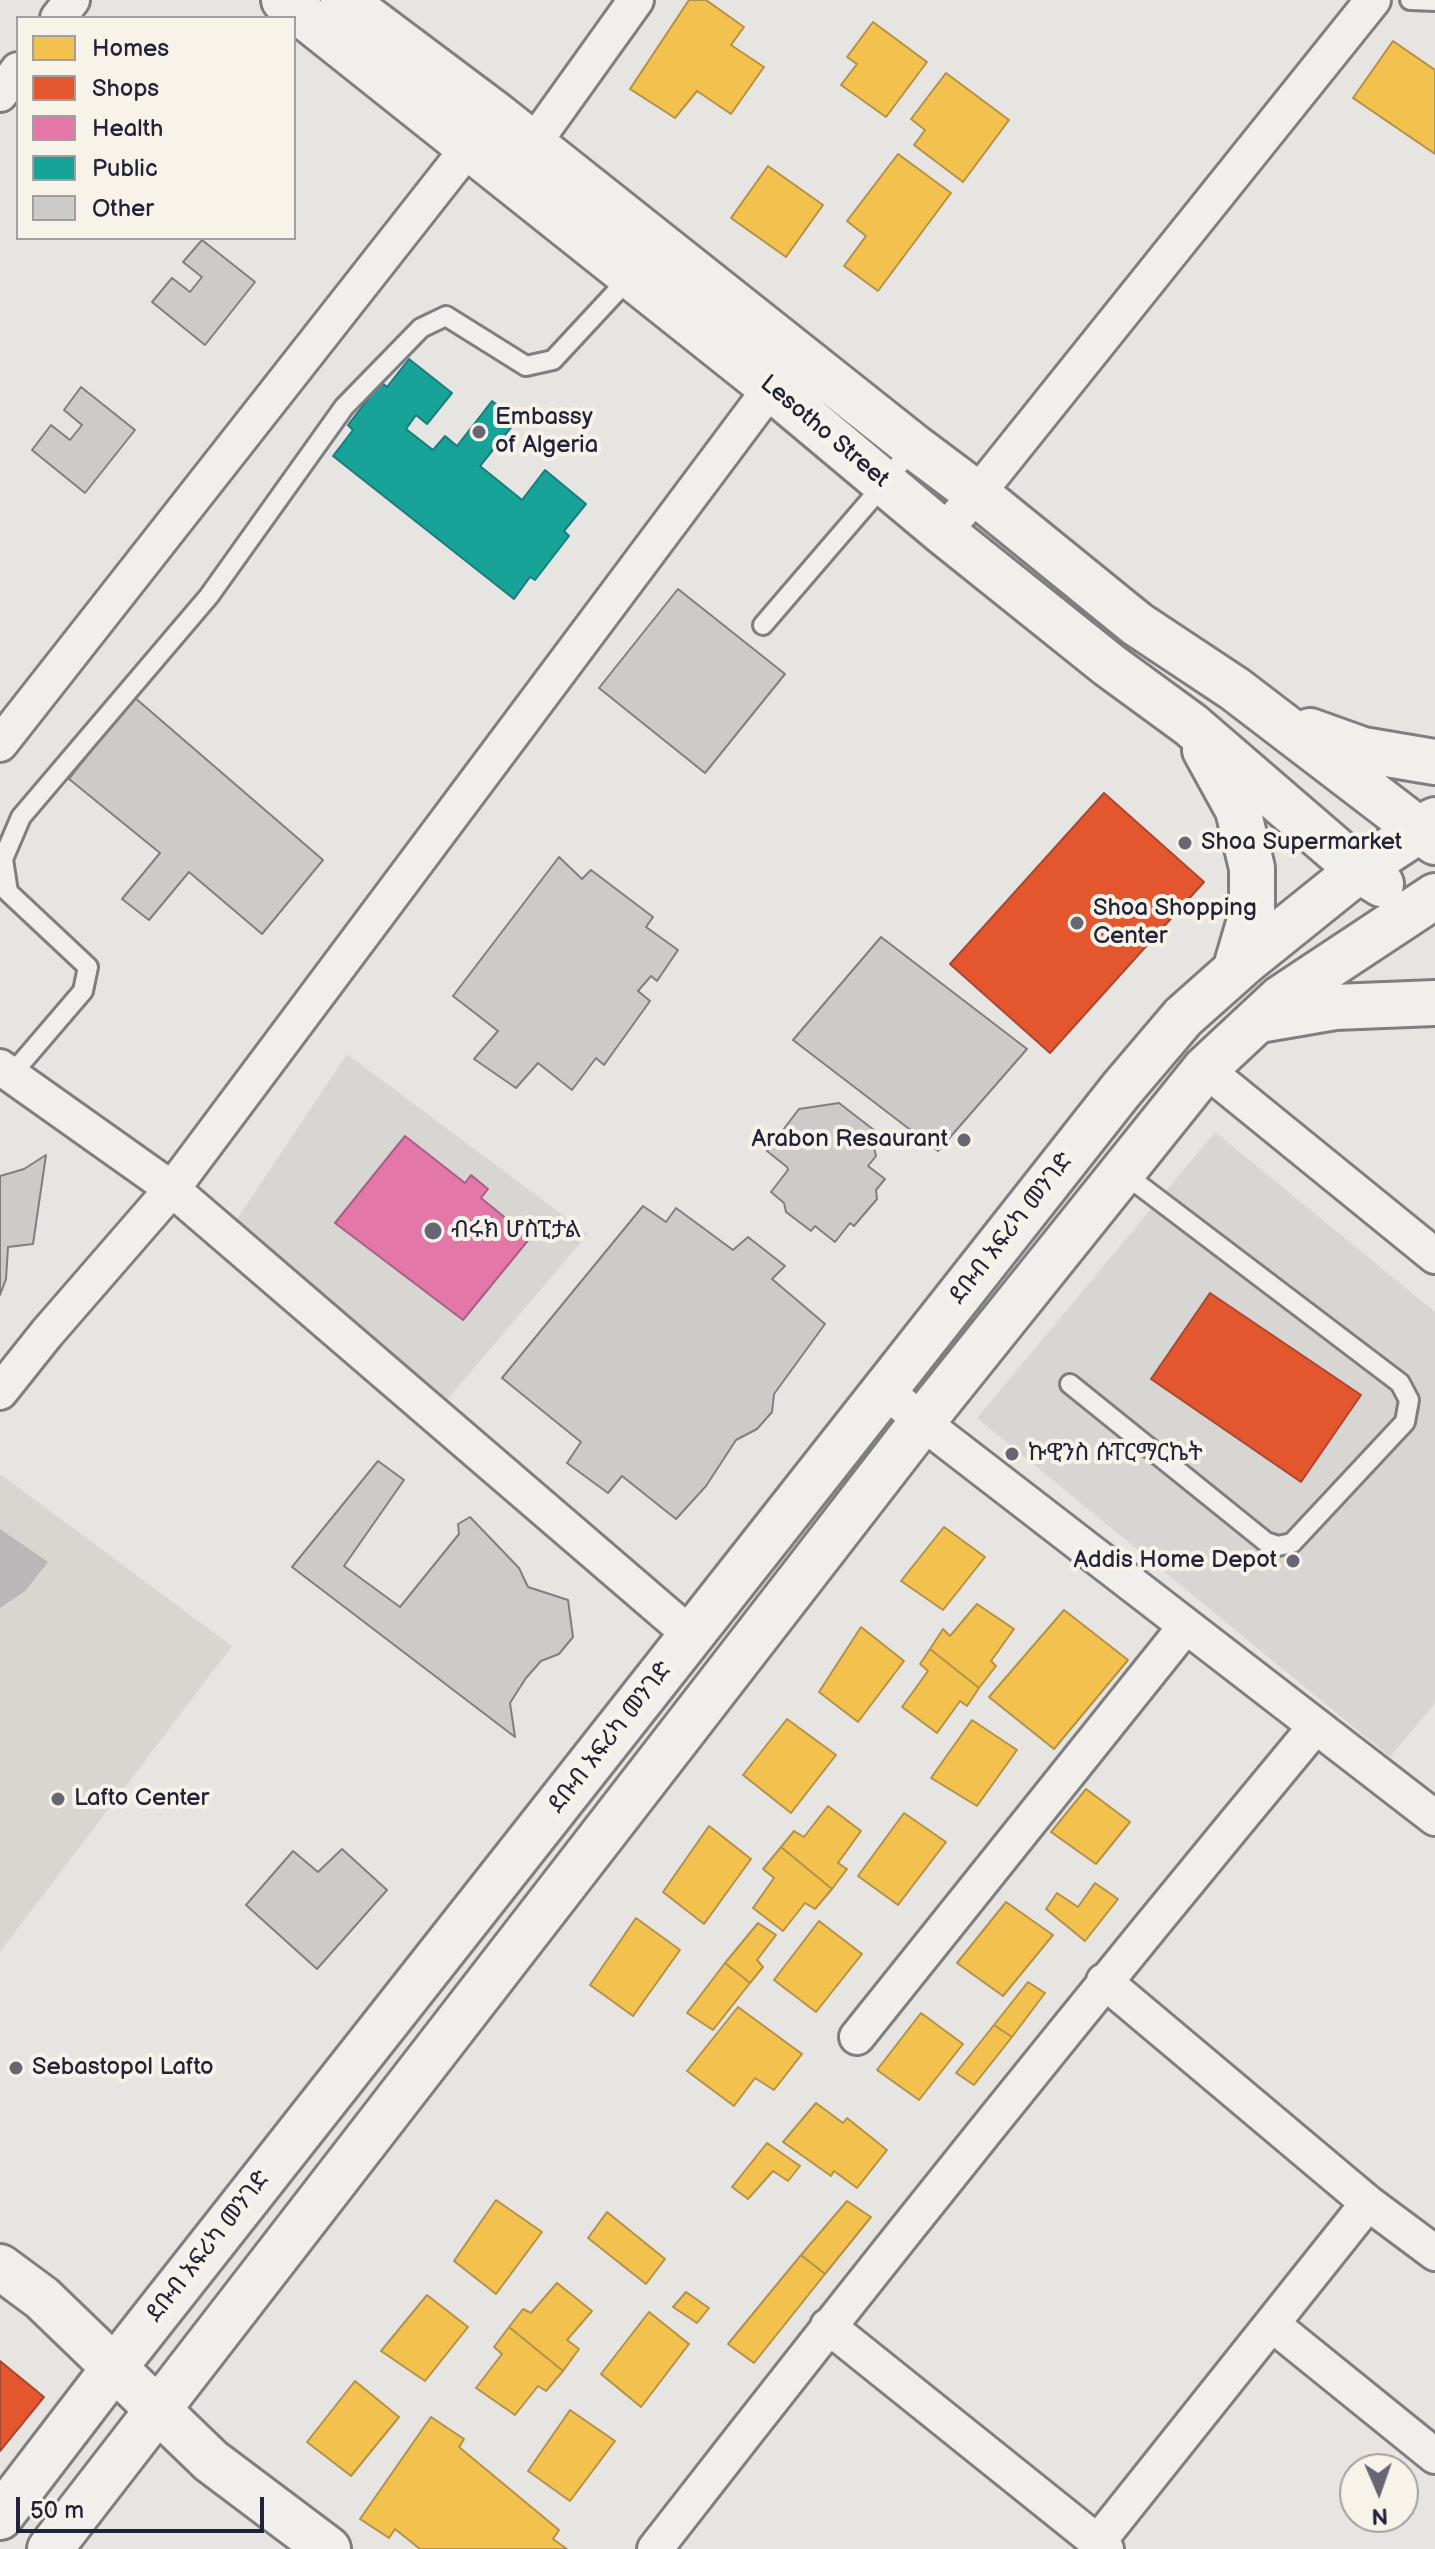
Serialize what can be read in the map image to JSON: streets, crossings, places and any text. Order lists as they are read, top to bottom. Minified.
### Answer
{"streets":{"main road":["Lesotho Street","ደቡብ አፍሪካ መንገድ"]},"crossings":[["Lesotho Street","ደቡብ አፍሪካ መንገድ"]],"places":["Embassy of Algeria","Shoa Supermarket","Shoa Shopping Center","Arabon Resaurant","ብሩክ ሆስፒታል","ኩዊንስ ሱፐርማርኬት","Addis Home Depot","Lafto Center","Sebastopol Lafto"],"legend":["Homes","Shops","Health","Public","Other"],"scale_bar":"50 m","north":"bottom"}
